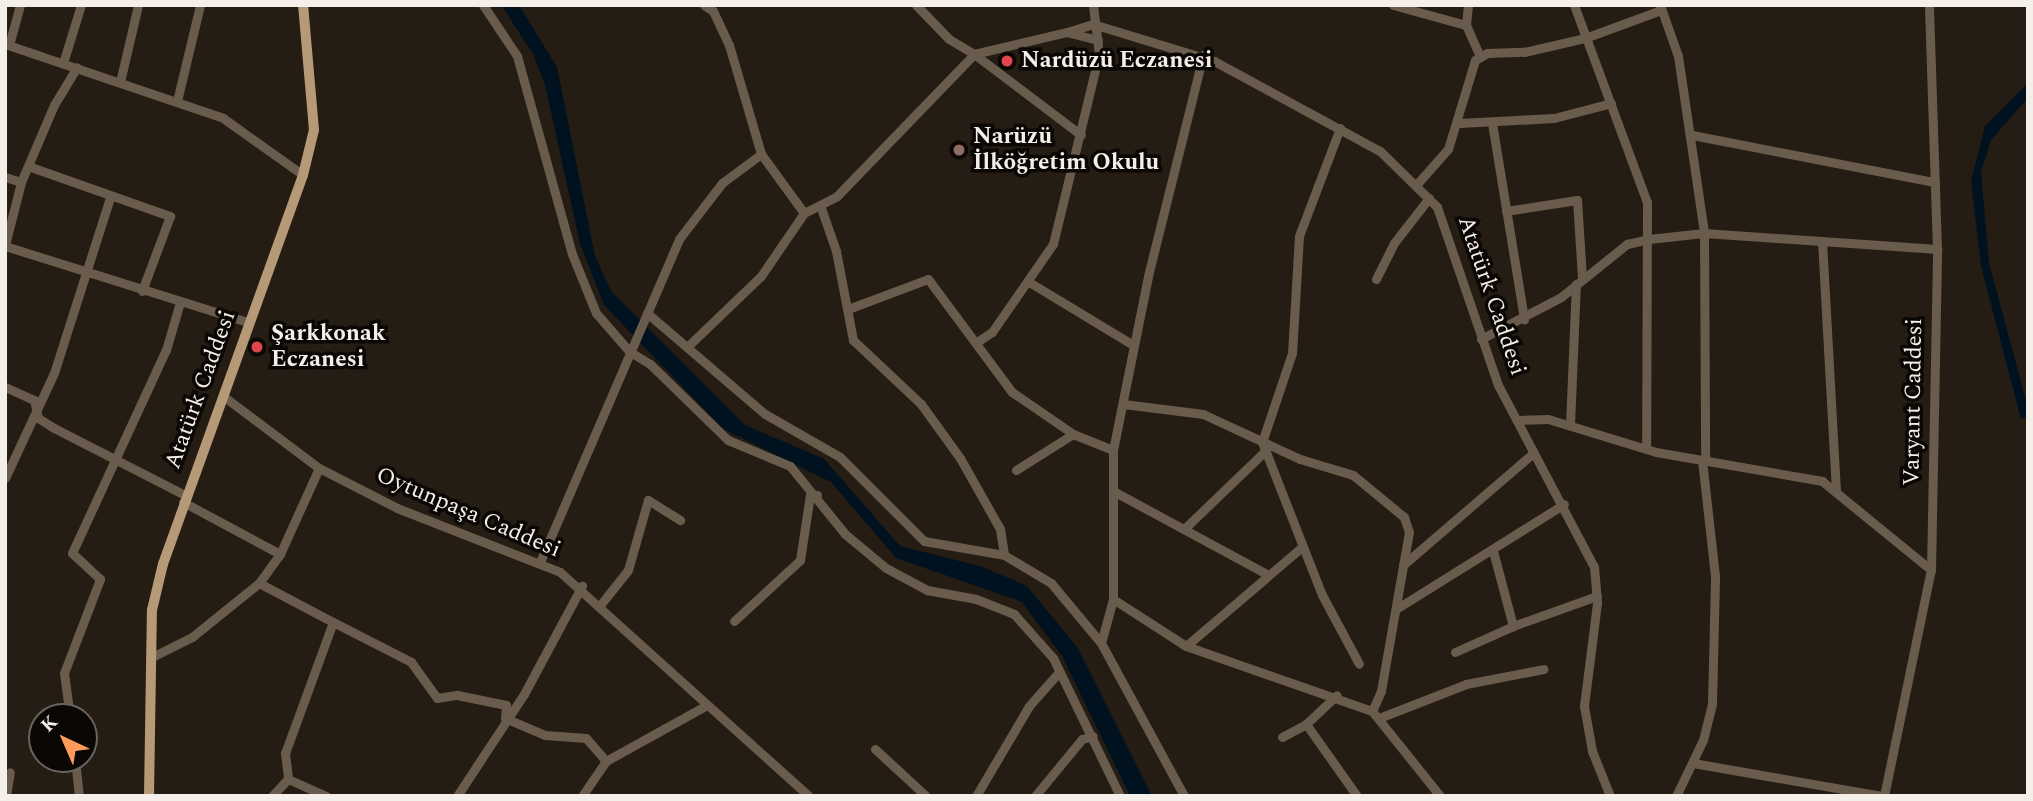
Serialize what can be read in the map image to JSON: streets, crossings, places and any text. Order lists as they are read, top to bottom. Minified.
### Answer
{"streets":{"main road":["Atatürk Caddesi"],"street":["Varyant Caddesi","Oytunpaşa Caddesi"]},"crossings":[["Atatürk Caddesi","Oytunpaşa Caddesi"]],"places":["Nardüzü Eczanesi","Narüzü İlköğretim Okulu","Şarkkonak Eczanesi"],"north":"top left"}
